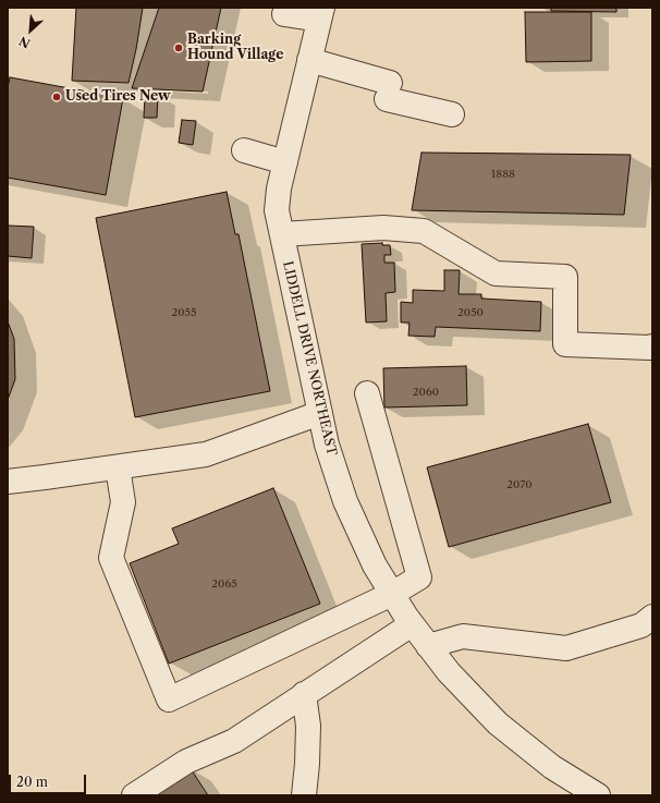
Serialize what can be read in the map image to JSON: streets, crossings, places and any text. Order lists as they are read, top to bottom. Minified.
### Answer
{"streets":{"street":["LIDDELL DRIVE NORTHEAST"]},"places":["Barking Hound Village","Used Tires New"],"house_numbers":["1888","2055","2050","2060","2070","2065"],"scale_bar":"20 m","north":"bottom left"}
